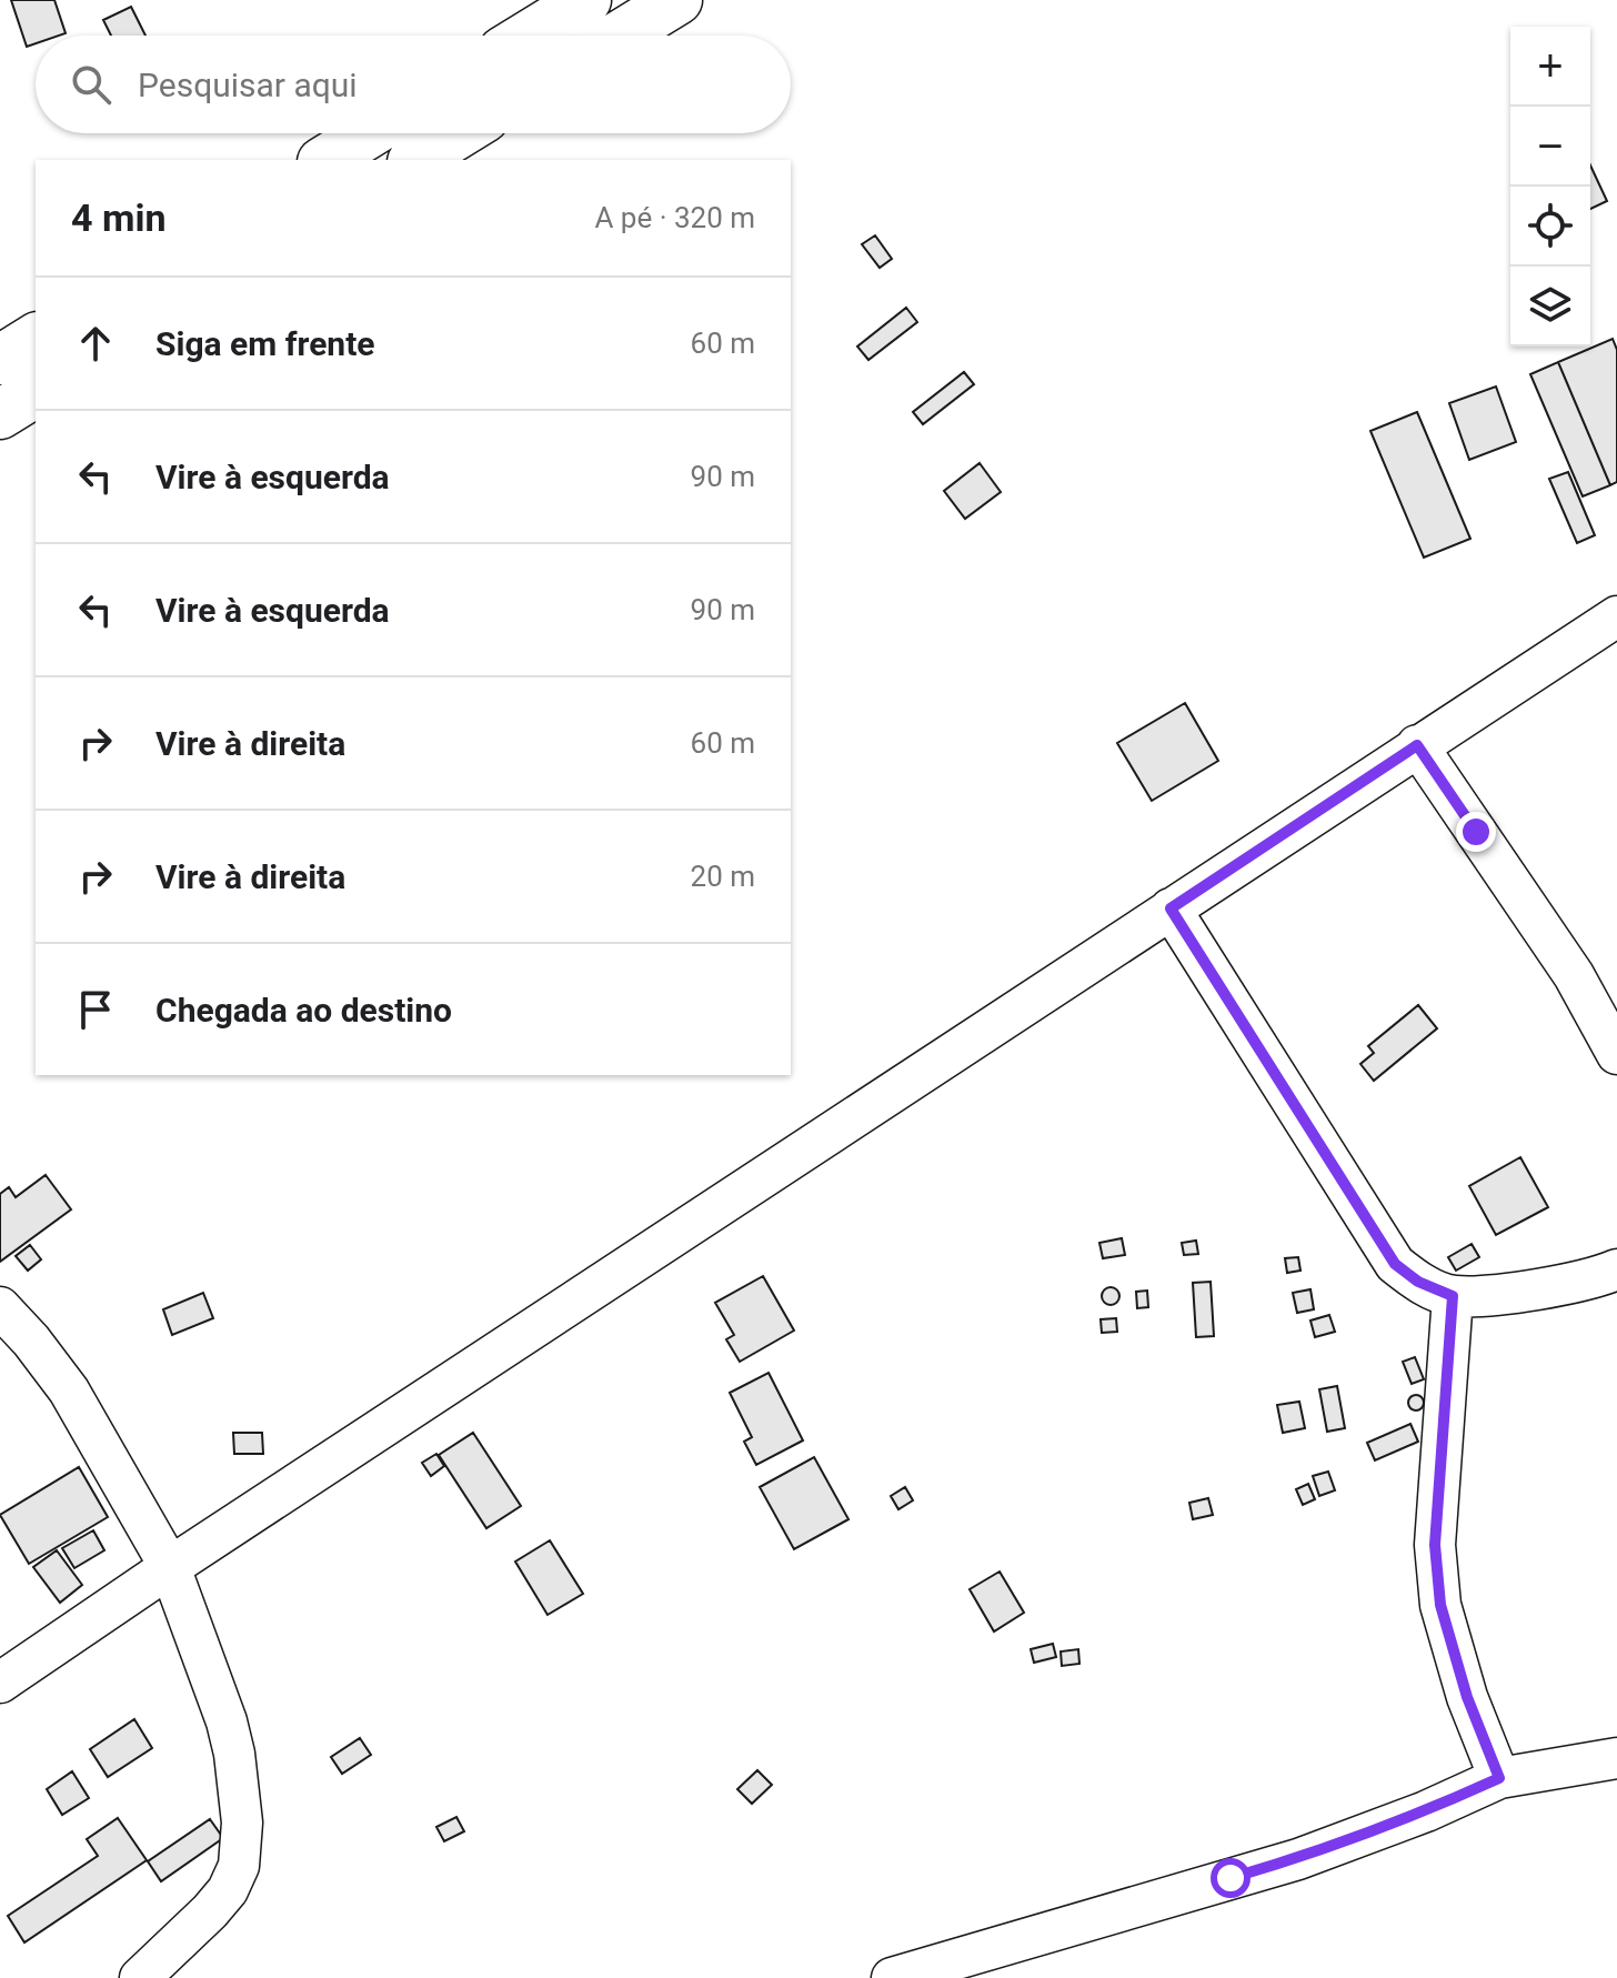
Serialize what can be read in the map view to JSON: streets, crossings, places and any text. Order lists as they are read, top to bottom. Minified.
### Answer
{"page":{"map_buttons":["+","−"],"search":"Pesquisar aqui","heading":["4 min","A pé · 320 m"],"list":[["Siga em frente","60 m"],["Vire à esquerda","90 m"],["Vire à esquerda","90 m"],["Vire à direita","60 m"],["Vire à direita","20 m"],"Chegada ao destino"]}}
